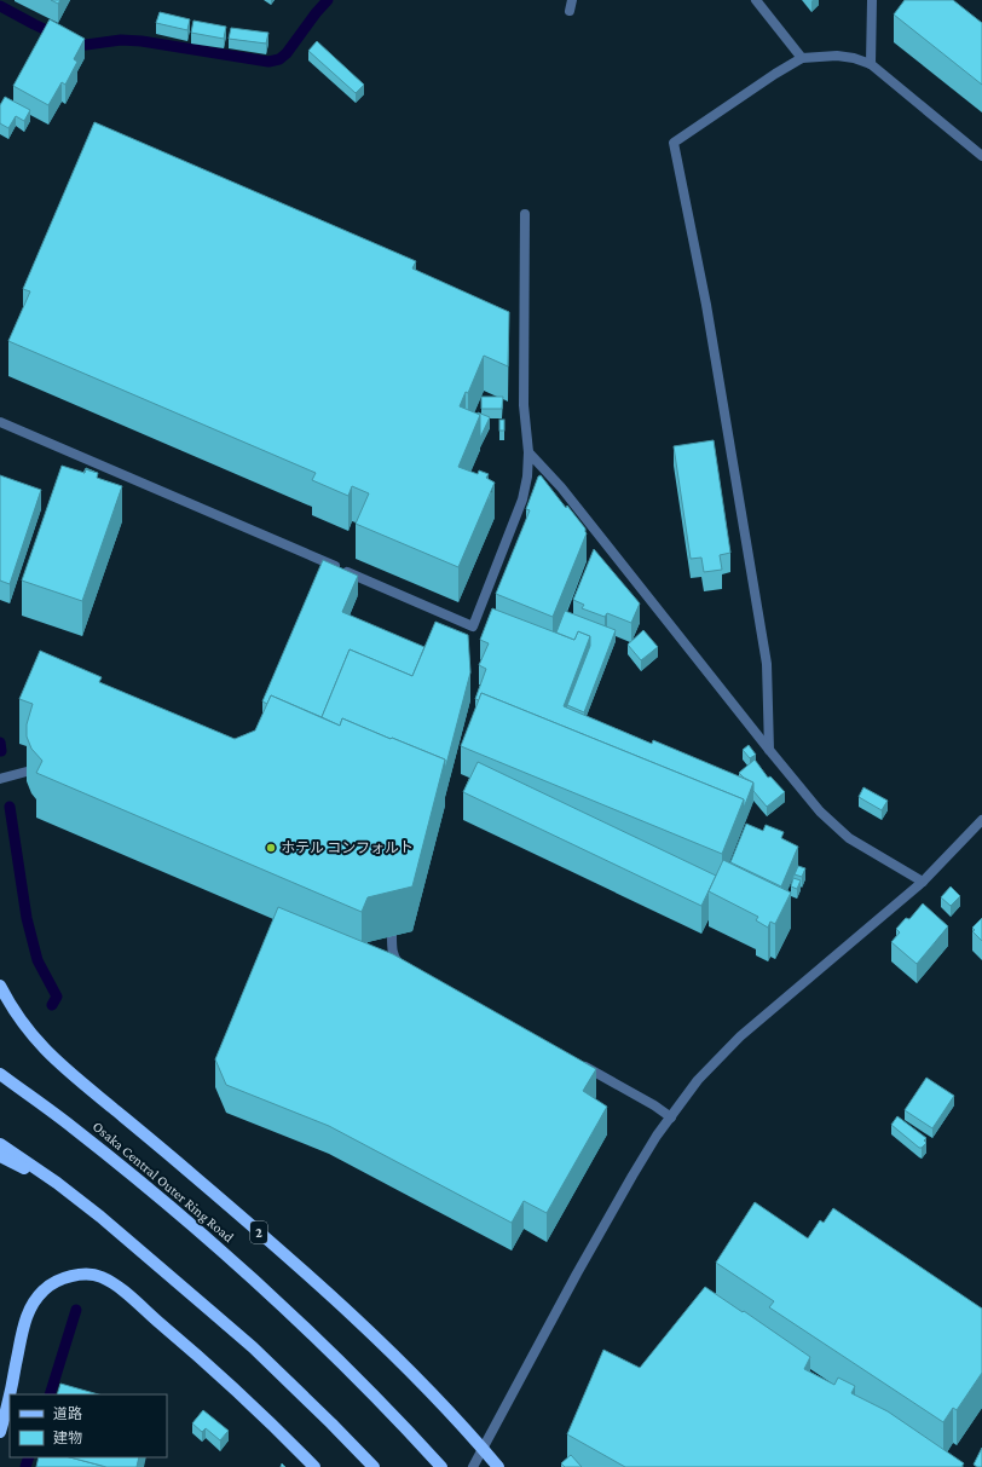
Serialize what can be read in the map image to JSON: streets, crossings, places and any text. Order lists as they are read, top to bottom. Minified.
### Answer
{"streets":{"main road":["Osaka Central Outer Ring Road","2"]},"places":["ホテル コンフォルト"],"legend":["道路","建物"]}
